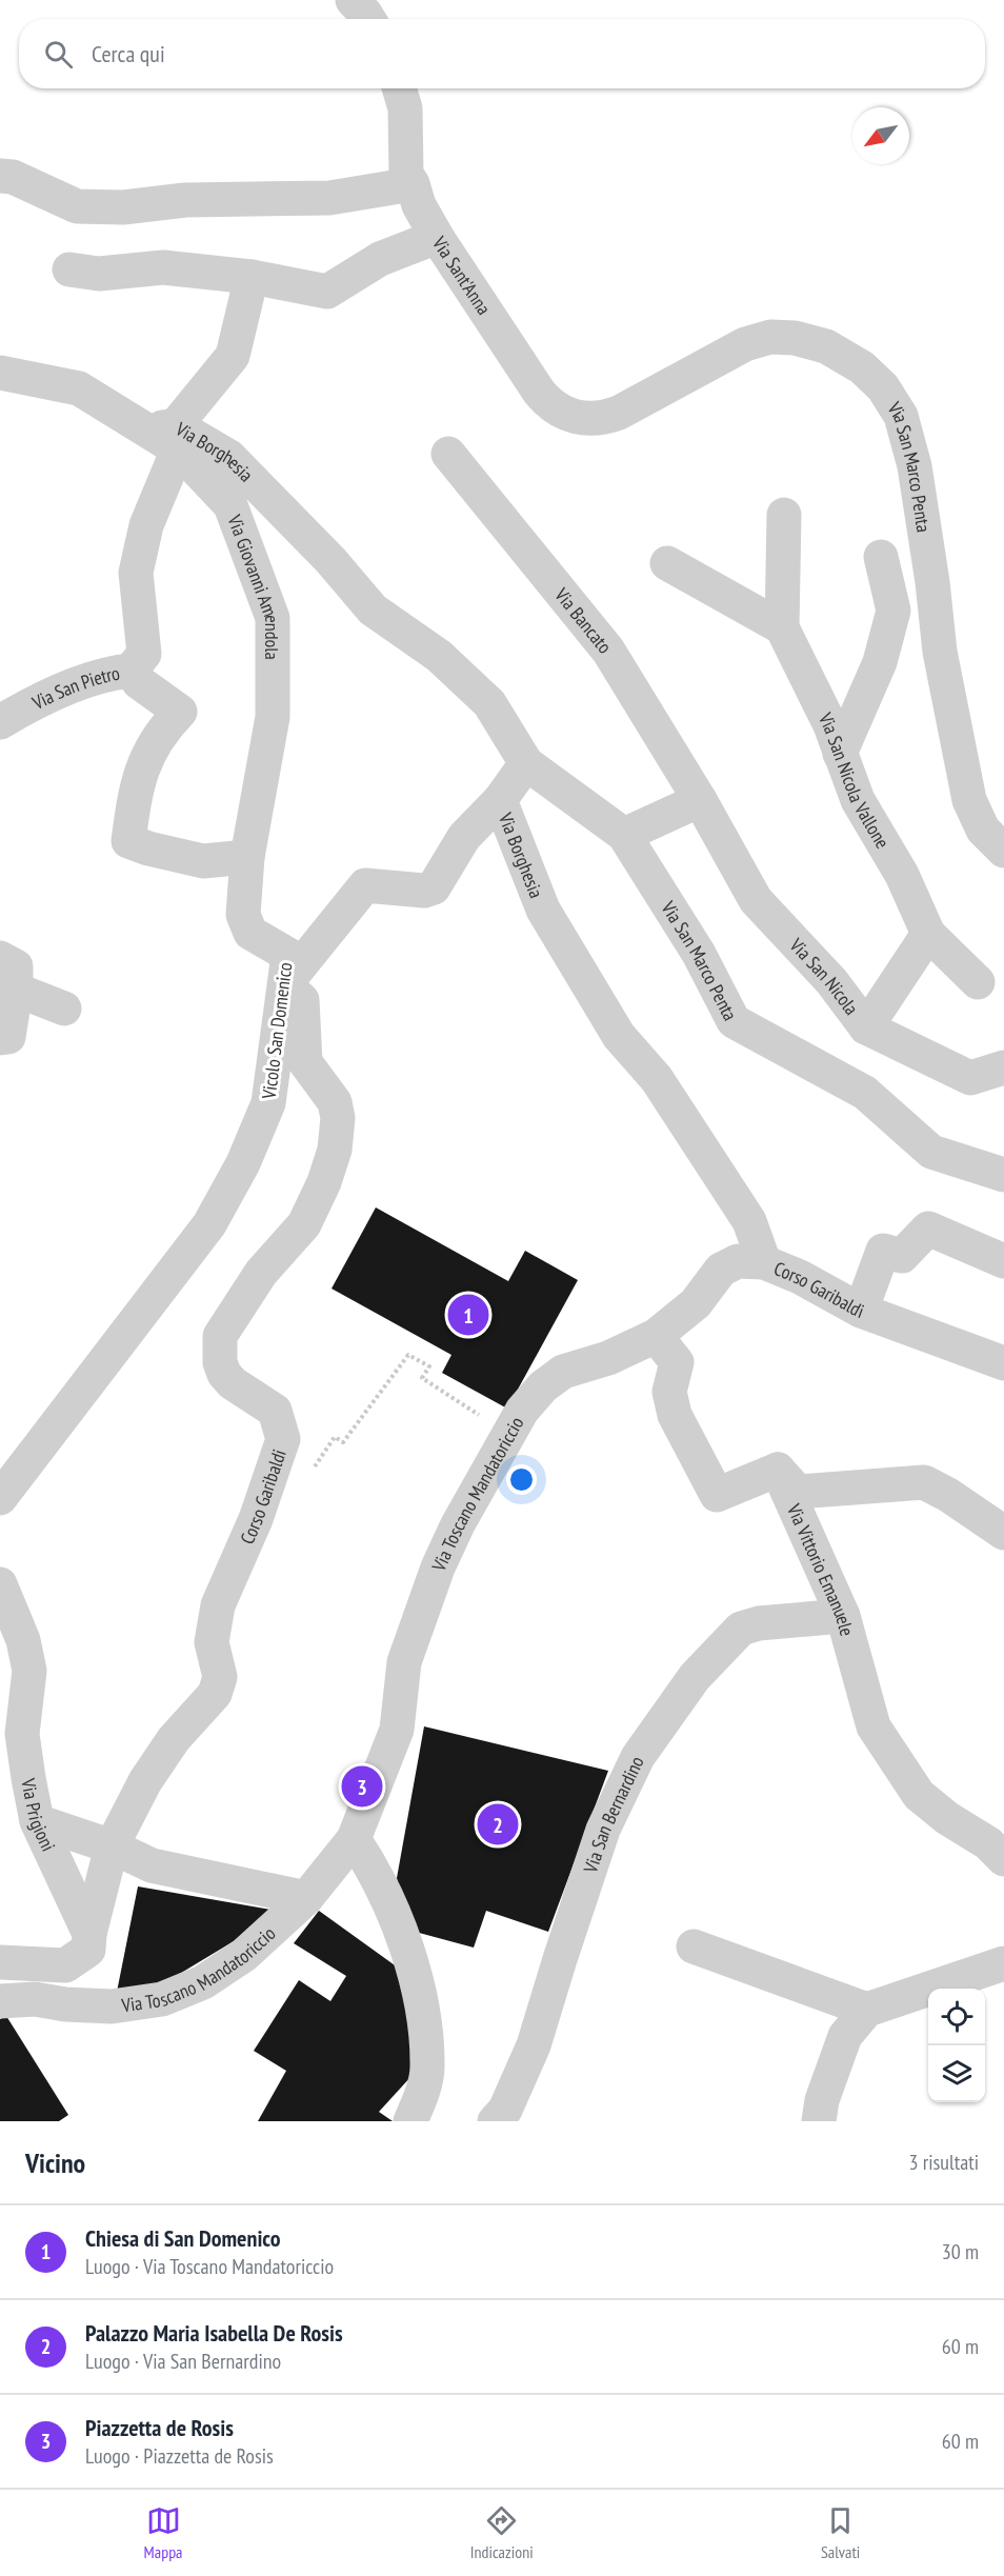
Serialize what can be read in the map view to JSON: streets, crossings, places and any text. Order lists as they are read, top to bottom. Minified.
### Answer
{"streets":{"street":["Via Sant'Anna","Via Borghesia","Via San Marco Penta","Via Giovanni Amendola","Via Bancato","Via San Pietro","Via San Nicola Vallone","Via San Nicola","Vicolo San Domenico","Corso Garibaldi","Via Toscano Mandatoriccio","Via Vittorio Emanuele","Via Prigioni","Via San Bernardino"]},"crossings":[["Via Sant'Anna","Via San Marco Penta"],["Via Borghesia","Via San Marco Penta"],["Via Borghesia","Via Giovanni Amendola"],["Via Borghesia","Corso Garibaldi"],["Via Giovanni Amendola","Vicolo San Domenico"],["Via Bancato","Via San Nicola"],["Via San Pietro","Vicolo San Domenico"],["Vicolo San Domenico","Corso Garibaldi"],["Corso Garibaldi","Via Toscano Mandatoriccio"],["Corso Garibaldi","Via Prigioni"],["Via Vittorio Emanuele","Via San Bernardino"]],"north":"bottom left","page":{"search":"Cerca qui","pins":["1","3","2"],"heading":["Vicino","3 risultati"],"list":[{"mark":"1","name":"Chiesa di San Domenico","note":"Luogo · Via Toscano Mandatoriccio","value":"30 m"},{"mark":"2","name":"Palazzo Maria Isabella De Rosis","note":"Luogo · Via San Bernardino","value":"60 m"},{"mark":"3","name":"Piazzetta de Rosis","note":"Luogo · Piazzetta de Rosis","value":"60 m"}],"nav":["Mappa","Indicazioni","Salvati"]}}
